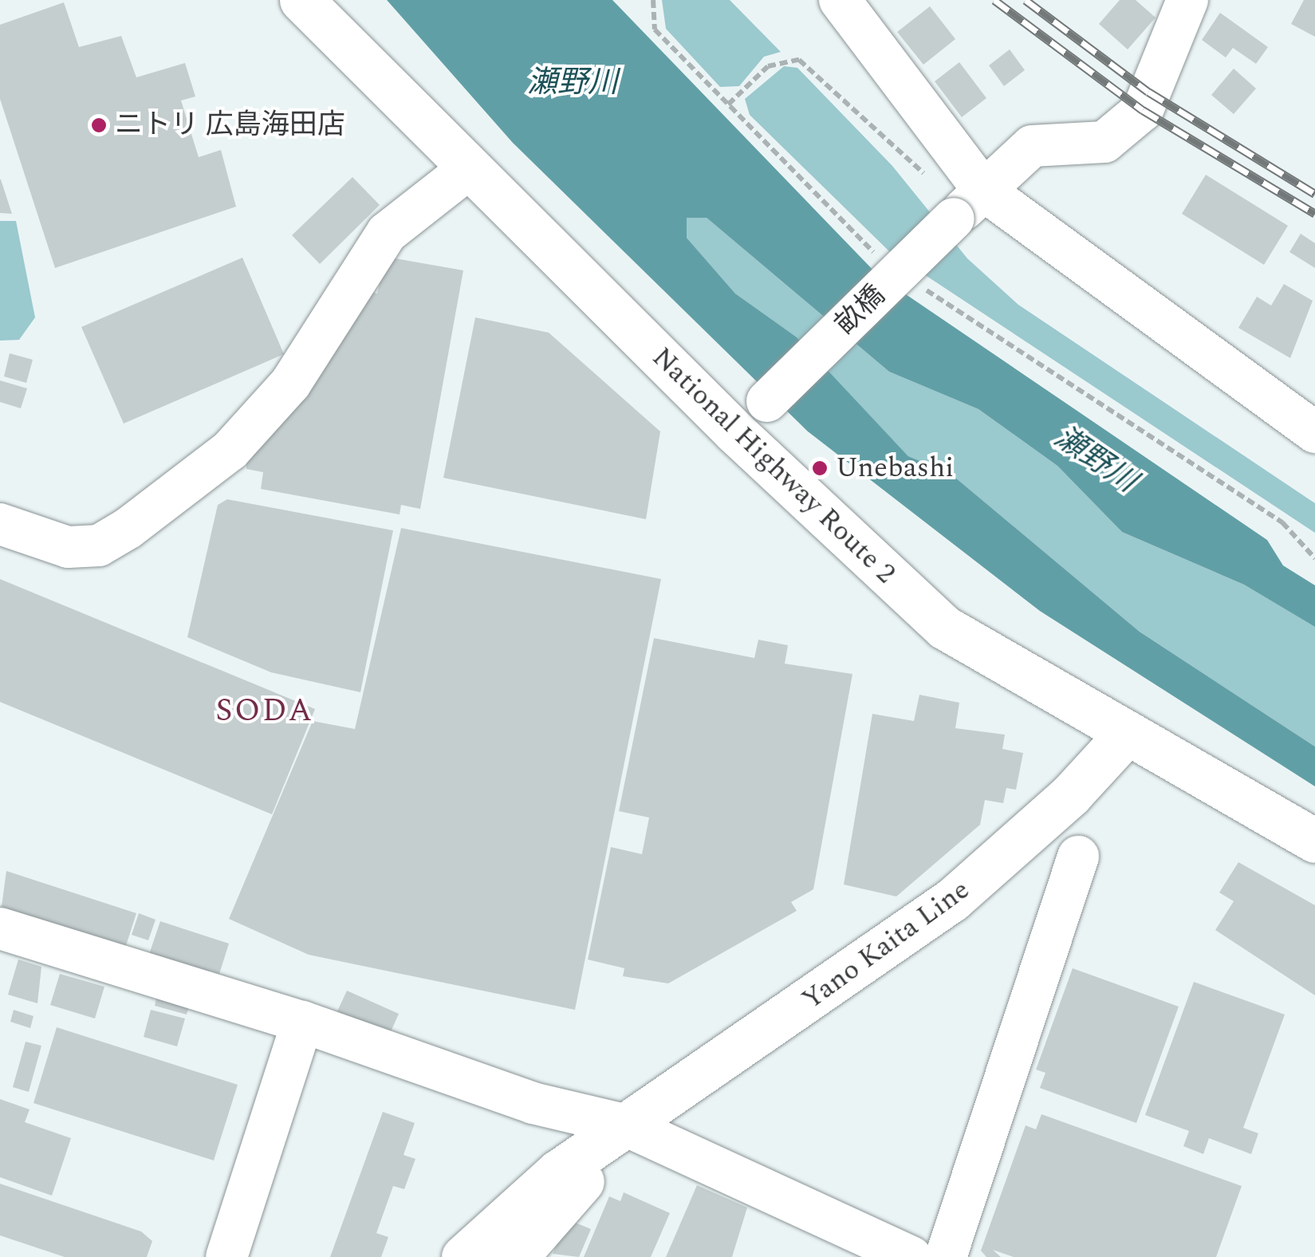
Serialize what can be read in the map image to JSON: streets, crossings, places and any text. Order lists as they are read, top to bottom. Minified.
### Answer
{"streets":{"main road":["National Highway Route 2","Yano Kaita Line"],"street":["畝橋"]},"crossings":[["畝橋","National Highway Route 2"],["National Highway Route 2","Yano Kaita Line"]],"districts":["SODA"],"water":["瀬野川"],"places":["ニトリ 広島海田店","Unebashi"]}
